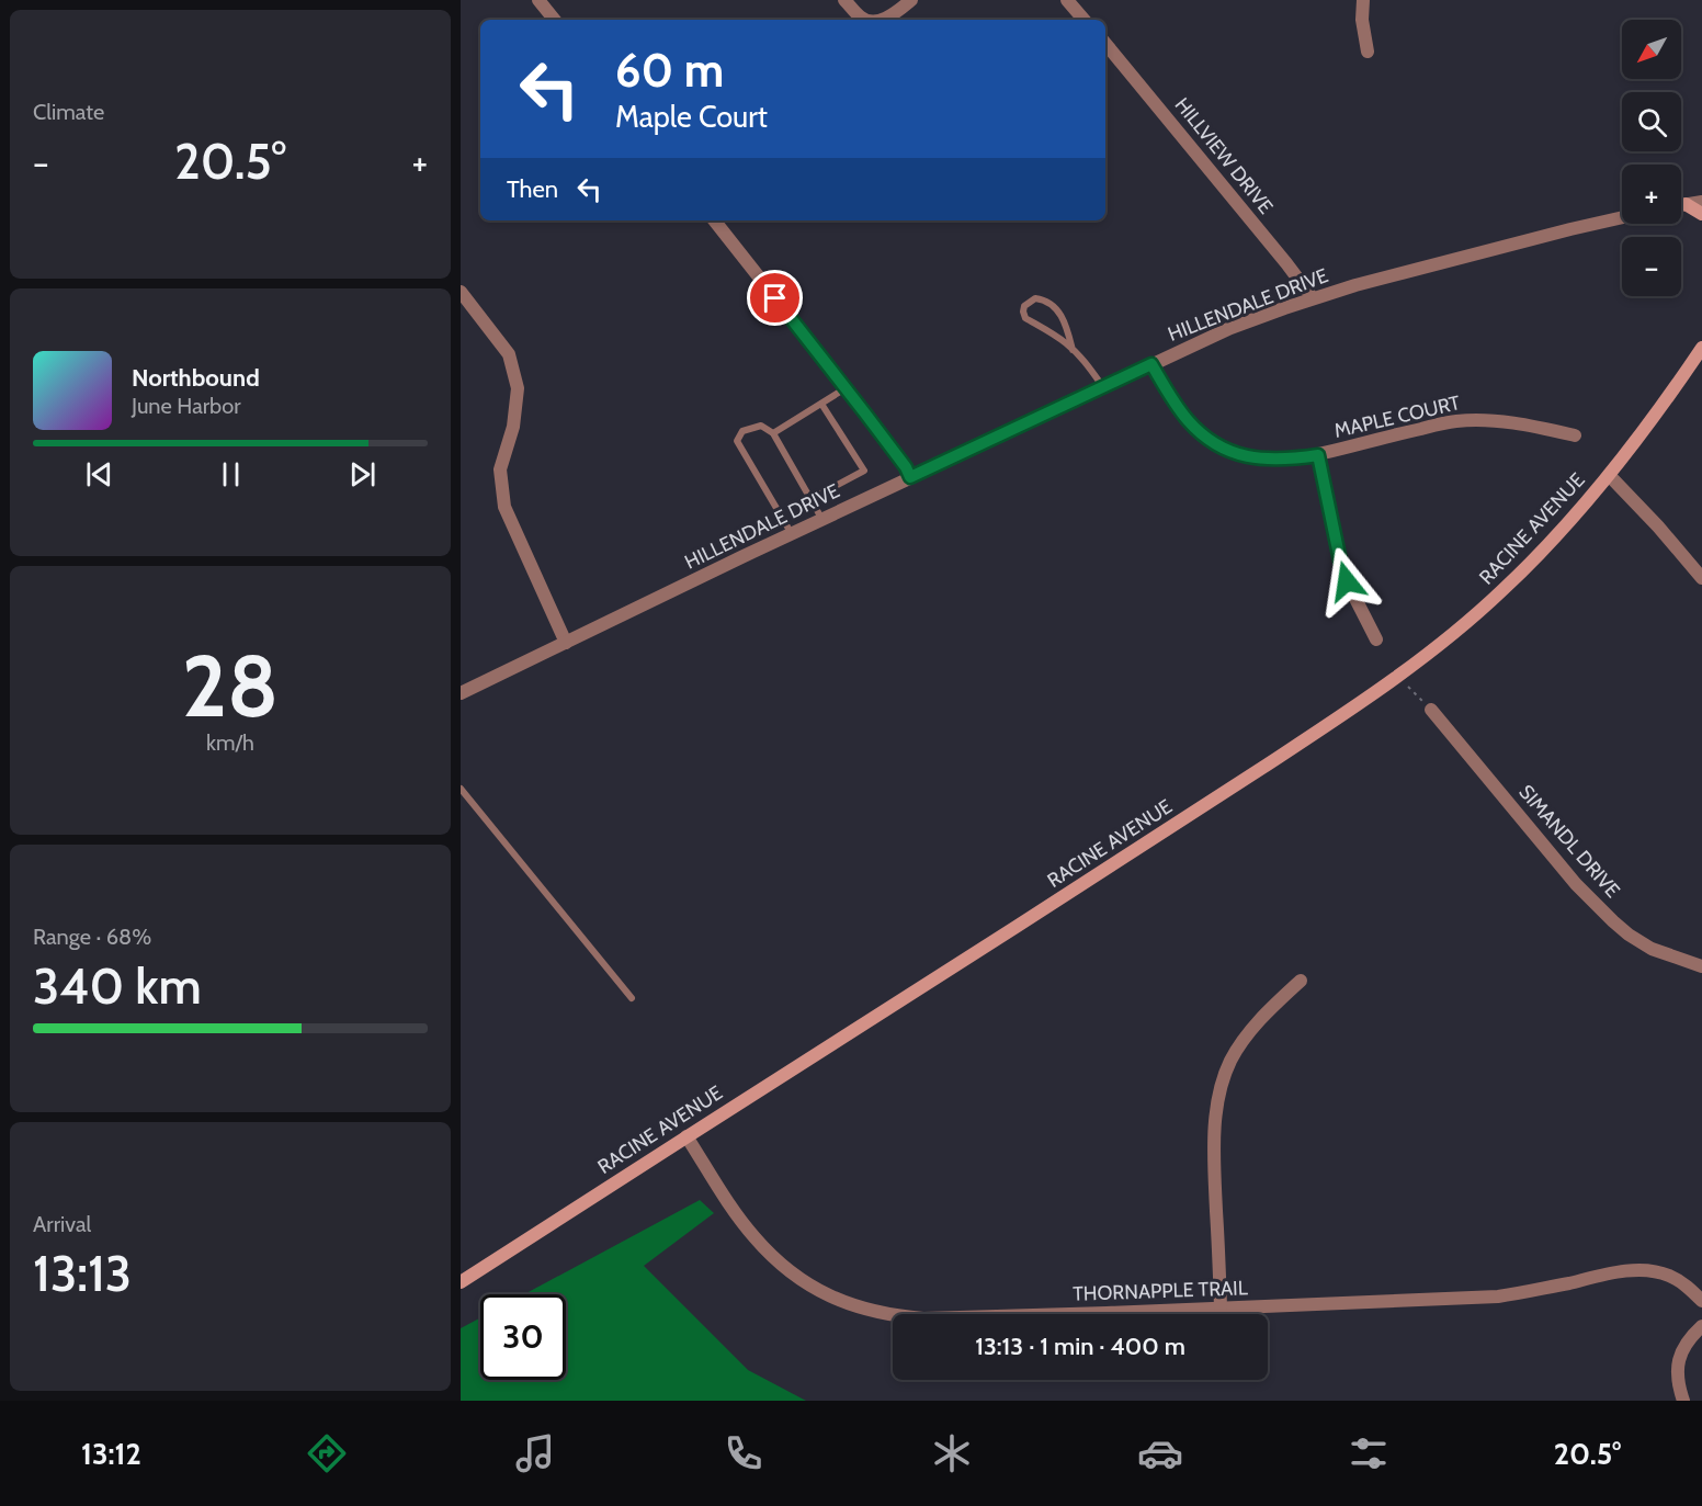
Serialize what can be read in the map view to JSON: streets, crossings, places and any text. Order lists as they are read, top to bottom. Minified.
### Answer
{"streets":{"main road":["RACINE AVENUE"],"street":["HILLVIEW DRIVE","HILLENDALE DRIVE","MAPLE COURT","SIMANDL DRIVE","THORNAPPLE TRAIL"]},"crossings":[["HILLVIEW DRIVE","HILLENDALE DRIVE"],["HILLENDALE DRIVE","MAPLE COURT"],["RACINE AVENUE","THORNAPPLE TRAIL"]],"north":"bottom left","page":{"tile":["Climate",["28","km/h"],["Range · 68%","340 km"],["Arrival","13:13"]],"map_buttons":["+","−"],"turn":["60 m","Maple Court"],"heat":["−","20.5°","+"],"then":"Then","song":["Northbound","June Harbor"],"limit":"30","trip":"13:13 · 1 min · 400 m","tabs":["13:12","20.5°"]}}
